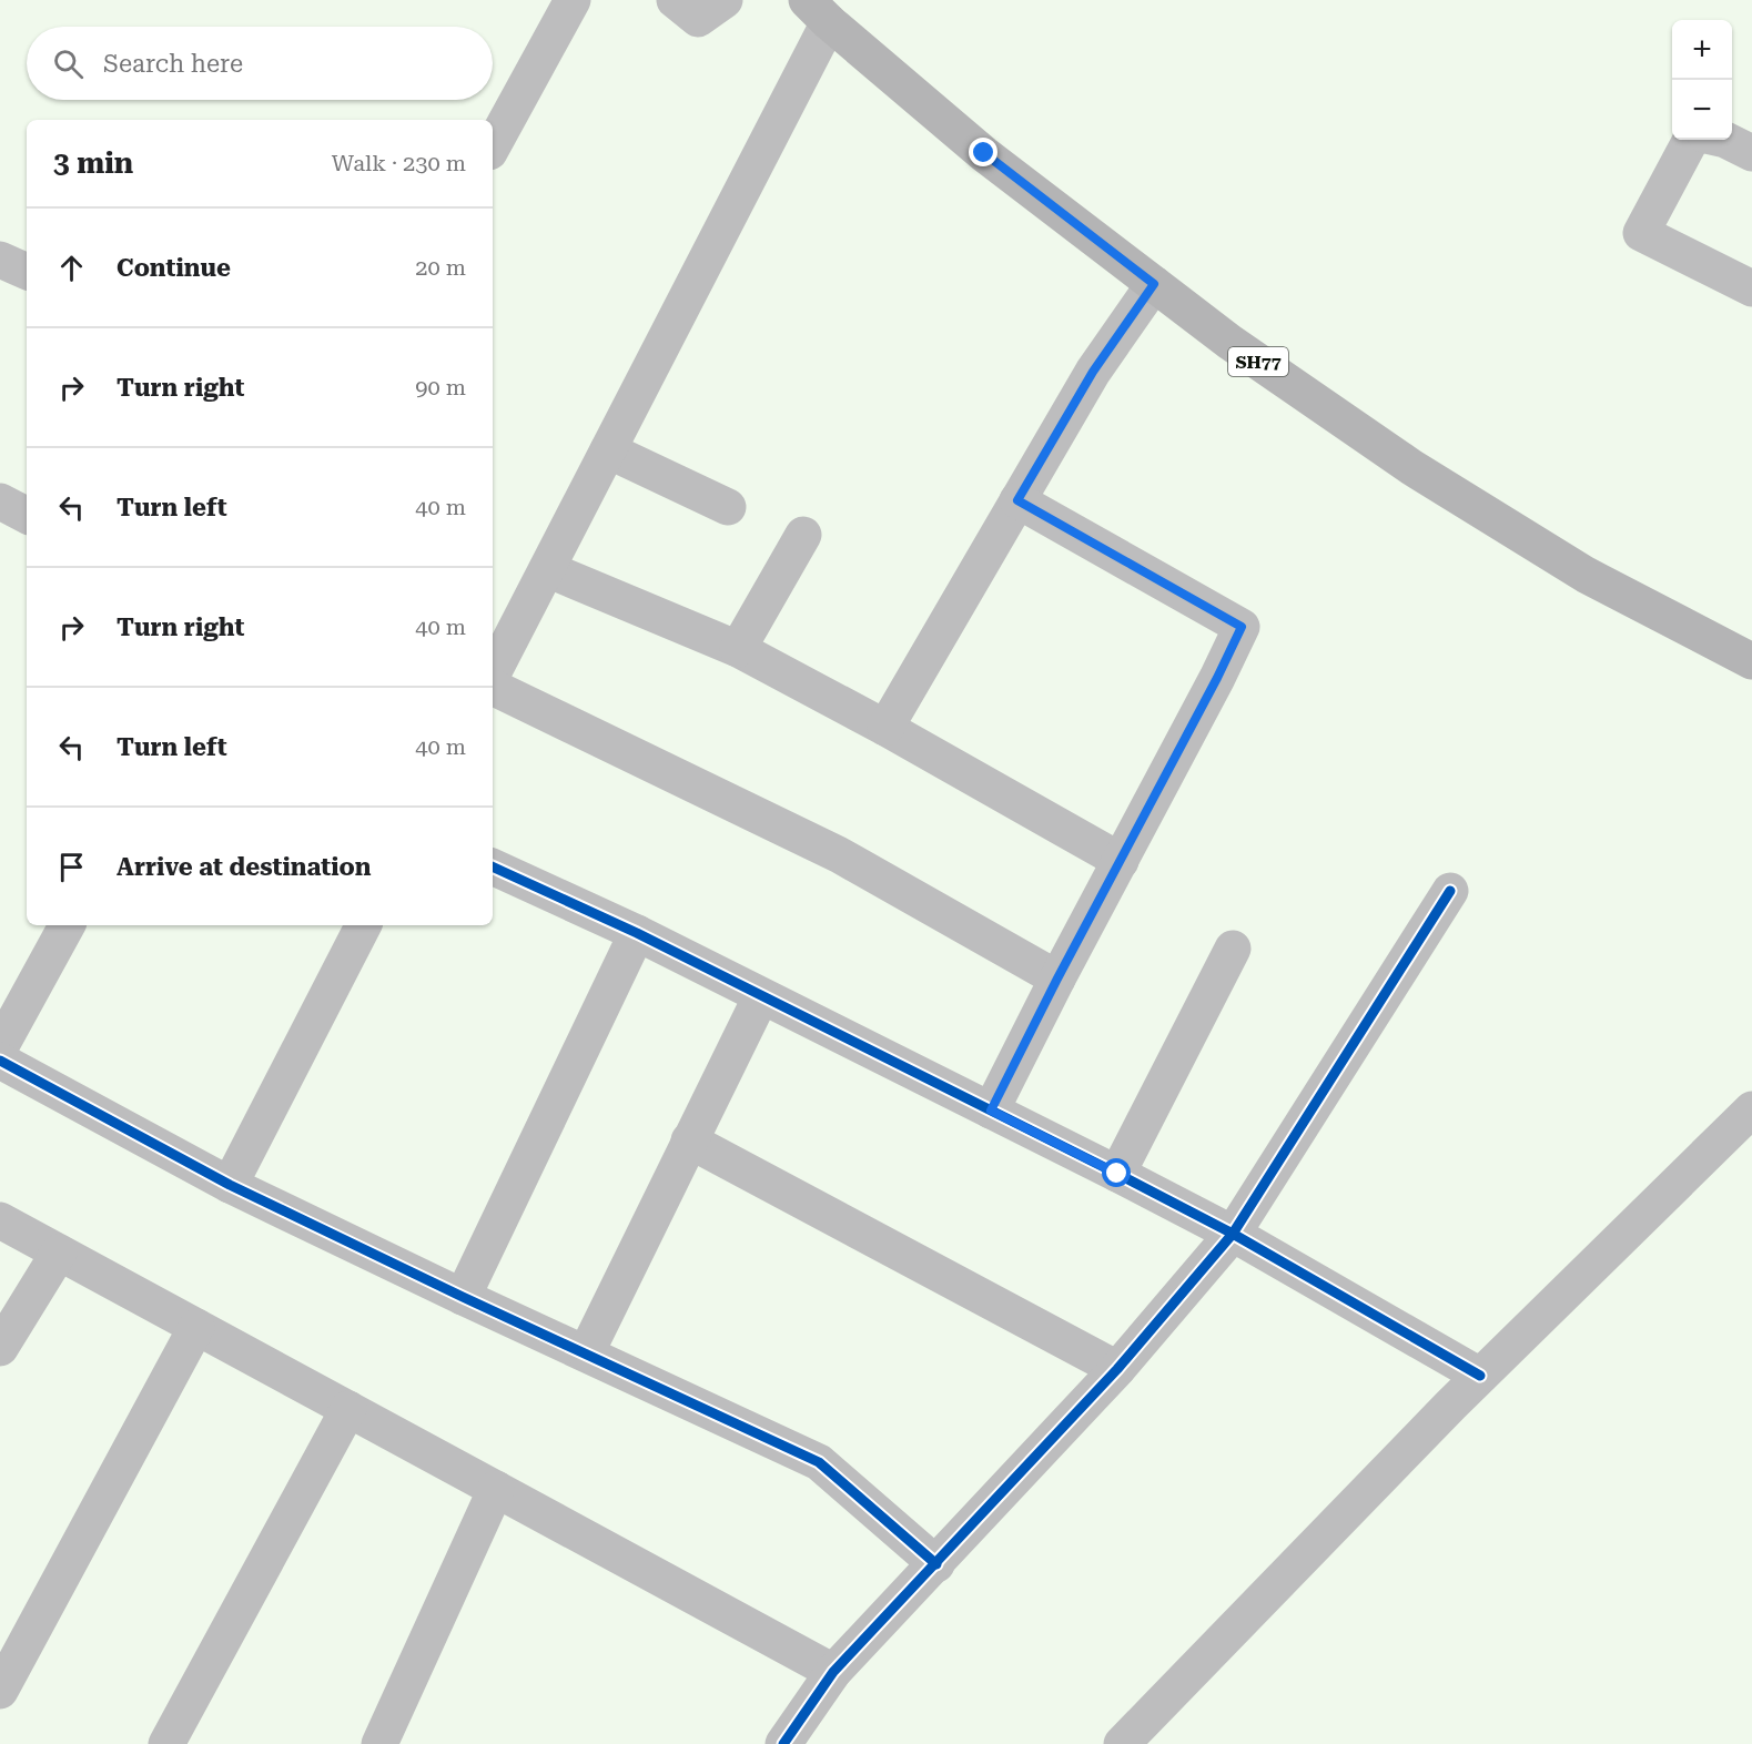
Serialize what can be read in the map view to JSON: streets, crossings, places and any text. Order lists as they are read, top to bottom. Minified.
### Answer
{"streets":{"main road":["SH77"]},"page":{"map_buttons":["+","−"],"search":"Search here","heading":["3 min","Walk · 230 m"],"list":[["Continue","20 m"],["Turn right","90 m"],["Turn left","40 m"],["Turn right","40 m"],["Turn left","40 m"],"Arrive at destination"]}}
